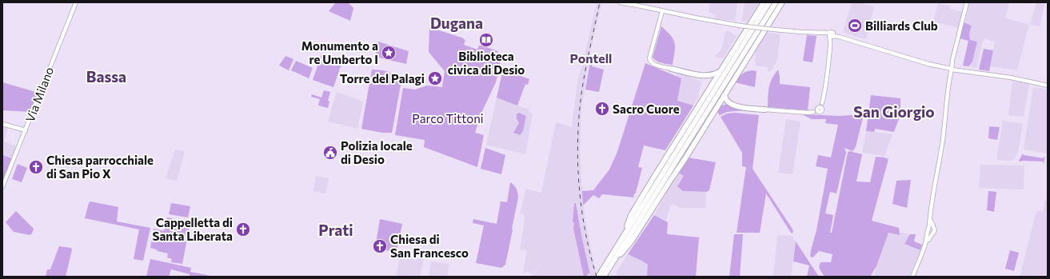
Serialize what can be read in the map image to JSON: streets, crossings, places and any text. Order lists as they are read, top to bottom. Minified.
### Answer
{"streets":{"street":["Via Milano"]},"districts":["Dugana","Pontell","Bassa","San Giorgio","Prati"],"parks":["Parco Tittoni"],"places":{"sports":["Billiards Club"],"library":["Biblioteca civica di Desio"],"place":["Monumento a re Umberto I","Torre del Palagi"],"church":["Sacro Cuore","Chiesa parrocchiale di San Pio X","Cappelletta di Santa Liberata","Chiesa di San Francesco"],"public building":["Polizia locale di Desio"]}}
